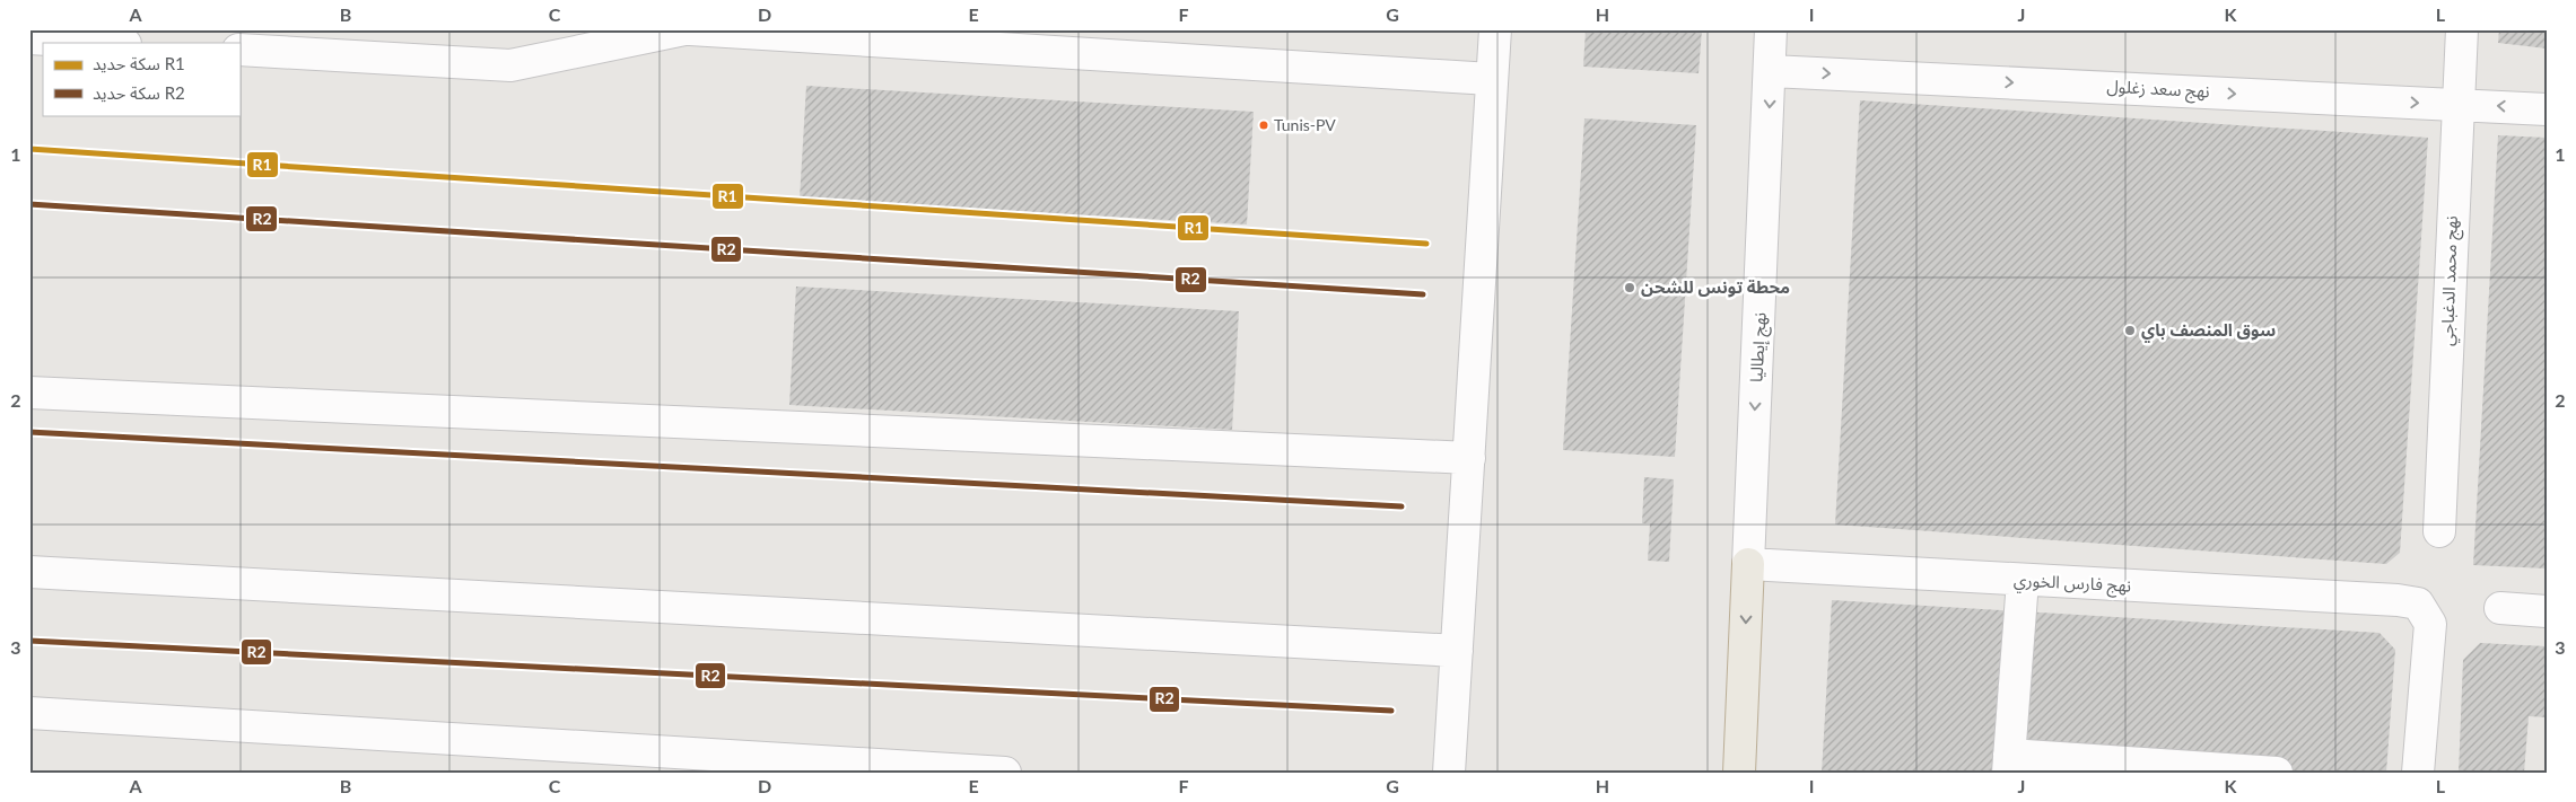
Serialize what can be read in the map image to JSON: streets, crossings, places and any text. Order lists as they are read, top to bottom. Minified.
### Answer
{"streets":{"street":["نهج سعد زغلول","نهج محمد الدغباجي","نهج إيطاليا","نهج فارس الخوري"]},"crossings":[["نهج سعد زغلول","نهج محمد الدغباجي"],["نهج سعد زغلول","نهج إيطاليا"],["نهج إيطاليا","نهج فارس الخوري"]],"one_way":["نهج إيطاليا"],"places":["Tunis-PV","محطة تونس للشحن","سوق المنصف باي"],"lines":["rail line R1","rail line R2"],"legend":["سكة حديد R1","سكة حديد R2"],"grid":{"columns":["A","B","C","D","E","F","G","H","I","J","K","L"],"rows":["1","2","3"]}}
